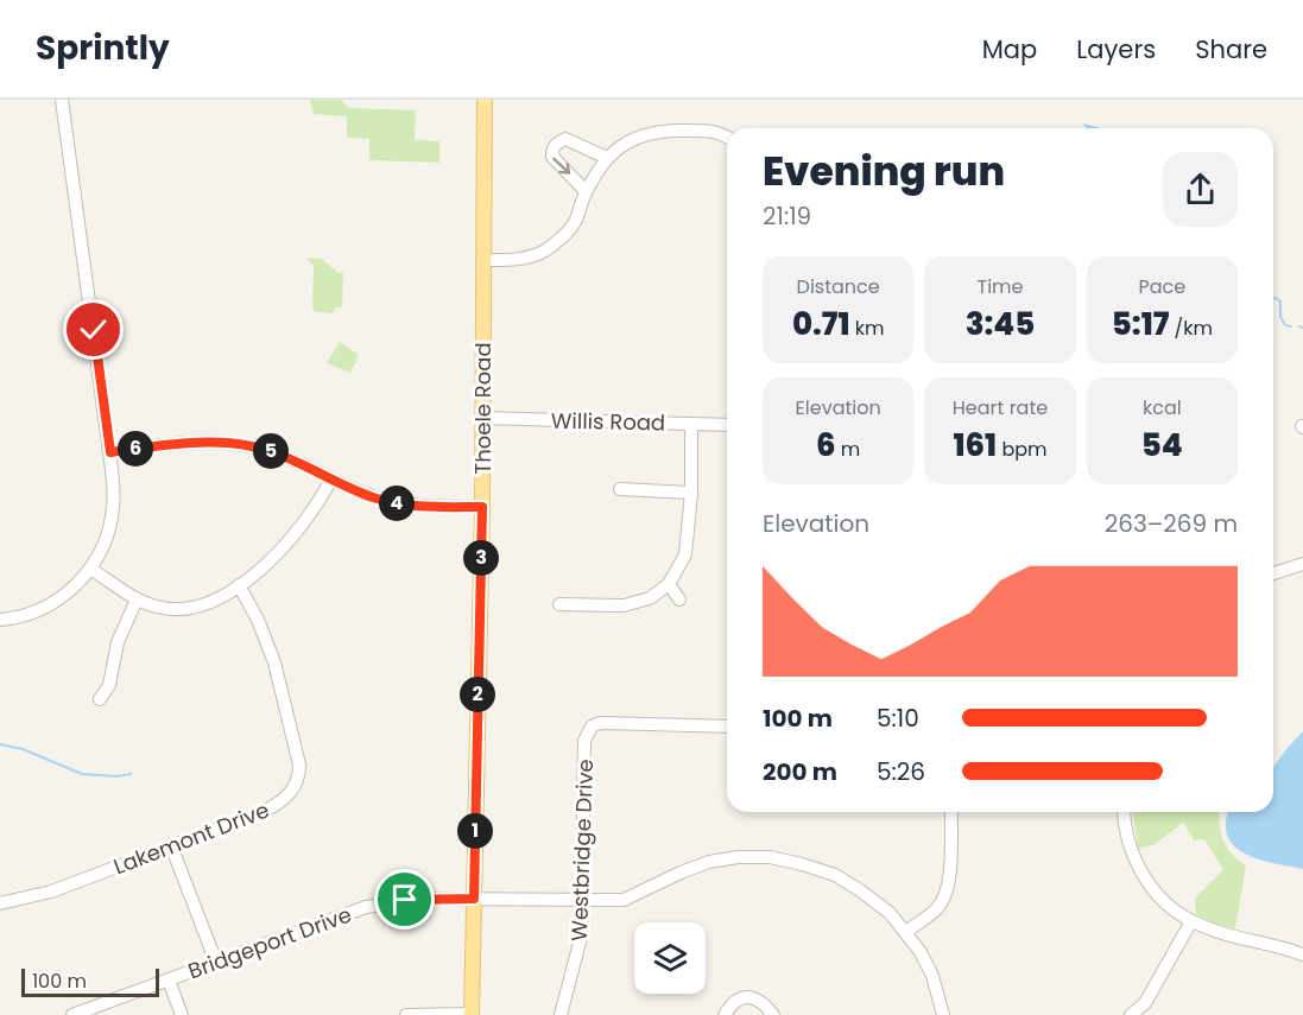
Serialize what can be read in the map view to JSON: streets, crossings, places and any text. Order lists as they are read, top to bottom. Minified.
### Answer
{"streets":{"main road":["Thoele Road"],"street":["Willis Road","Lakemont Drive","Westbridge Drive","Bridgeport Drive"]},"crossings":[["Thoele Road","Willis Road"],["Thoele Road","Bridgeport Drive"],["Westbridge Drive","Bridgeport Drive"]],"scale_bar":"100 m","page":{"header":"Sprintly","nav":["Map","Layers","Share"],"heading":["Evening run","21:19"],"stats":[["Distance","0.71 km"],["Time","3:45"],["Pace","5:17 /km"],["Elevation","6 m"],["Heart rate","161 bpm"],["kcal","54"]],"pins":["6","5","4","3","2","1"],"chart":["Elevation","263–269 m"],"list":[{"name":"100 m","note":"5:10"},{"name":"200 m","note":"5:26"}],"scale":"100 m"}}
